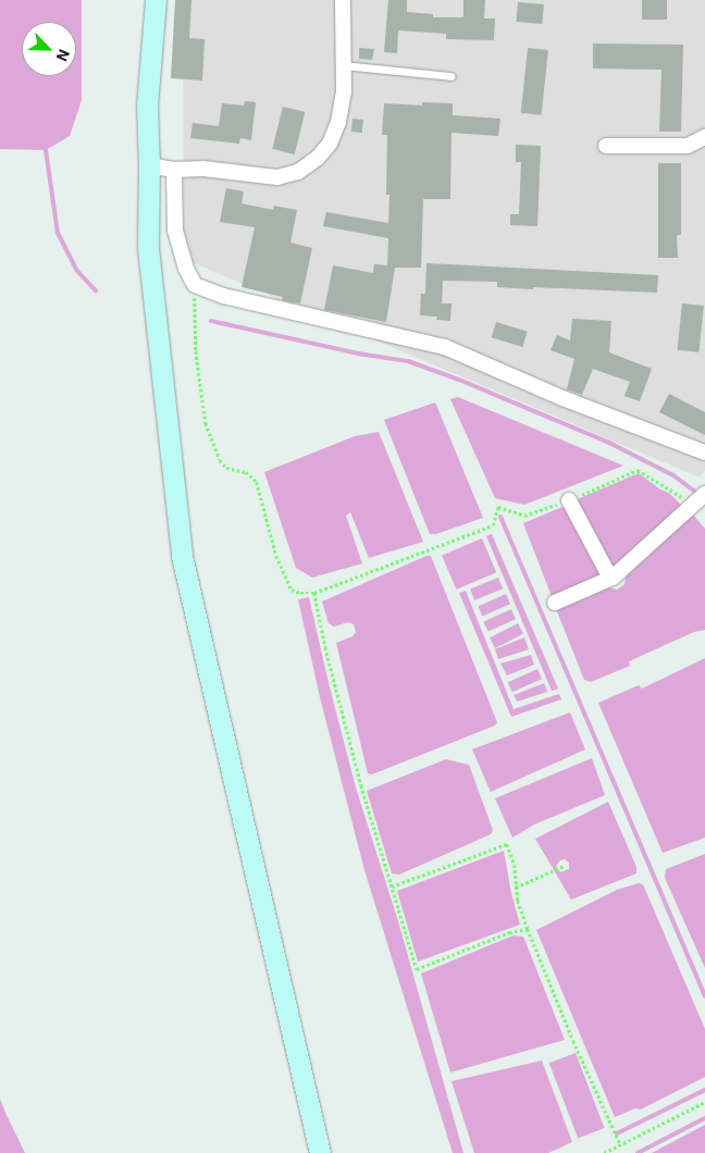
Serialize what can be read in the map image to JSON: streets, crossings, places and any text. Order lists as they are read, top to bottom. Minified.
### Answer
{"north":"bottom right"}
